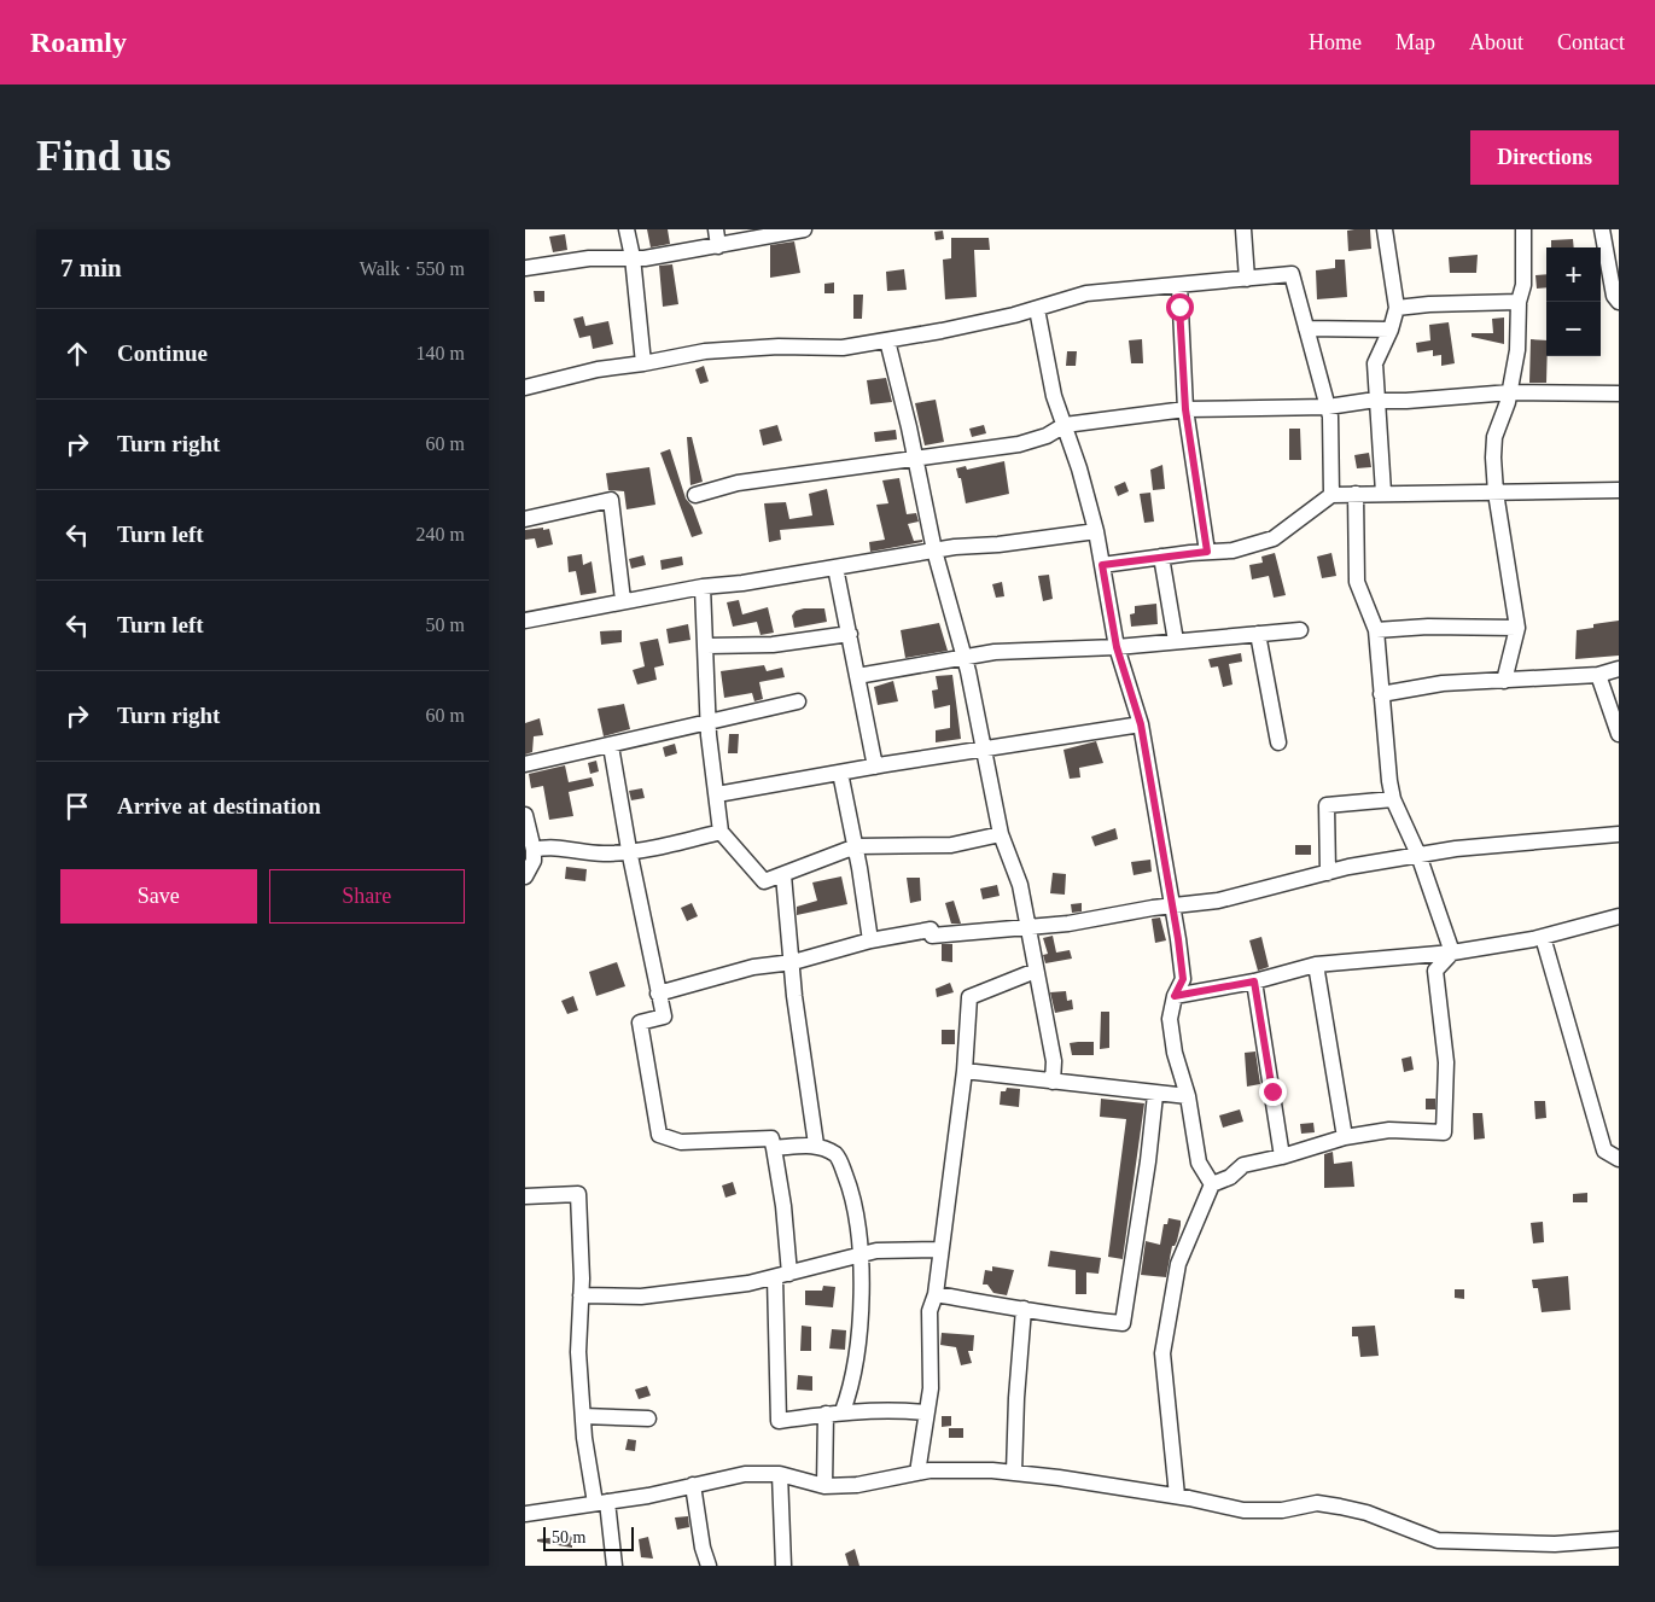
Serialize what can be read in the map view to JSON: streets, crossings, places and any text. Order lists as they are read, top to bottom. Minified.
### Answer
{"scale_bar":"50 m","page":{"header":"Roamly","nav":["Home","Map","About","Contact"],"buttons":["Directions",["Save","Share"]],"title":"Find us","heading":["7 min","Walk · 550 m"],"map_buttons":["+","−"],"list":[["Continue","140 m"],["Turn right","60 m"],["Turn left","240 m"],["Turn left","50 m"],["Turn right","60 m"],"Arrive at destination"],"scale":"50 m"}}
